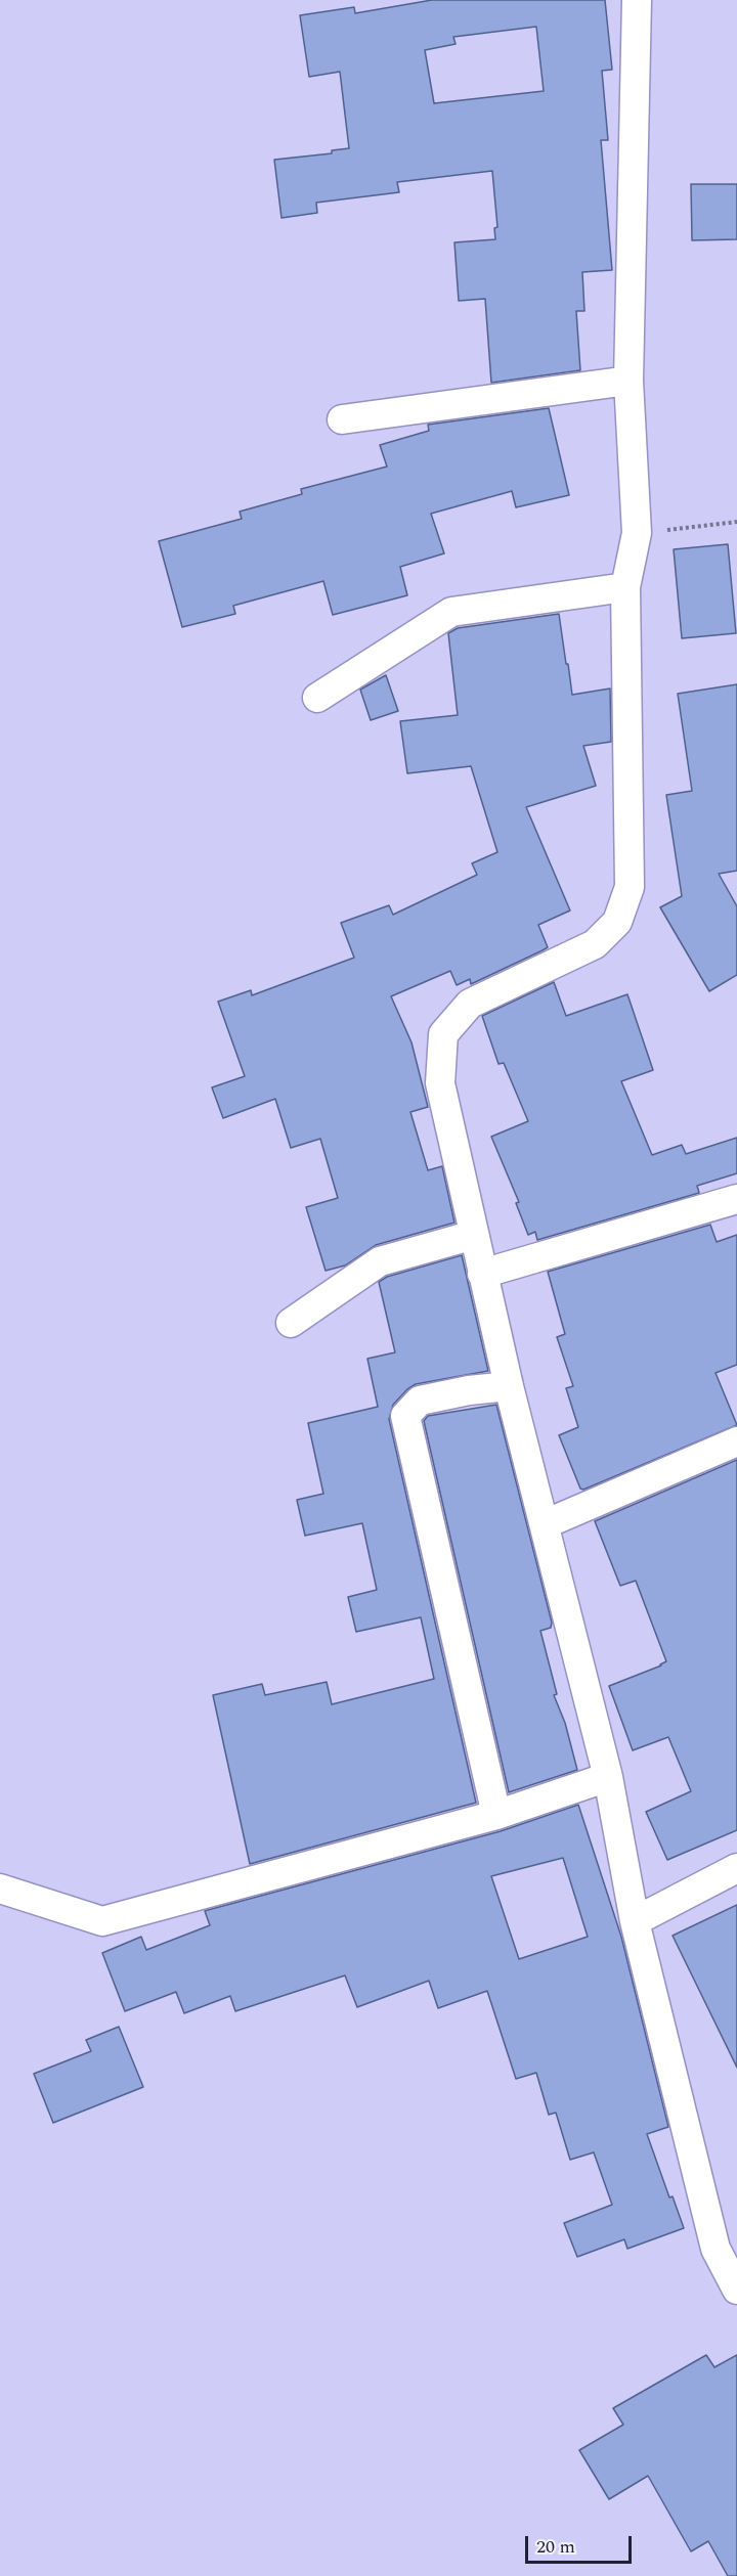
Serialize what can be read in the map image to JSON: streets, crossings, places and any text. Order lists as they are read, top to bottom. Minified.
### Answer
{"scale_bar":"20 m"}
